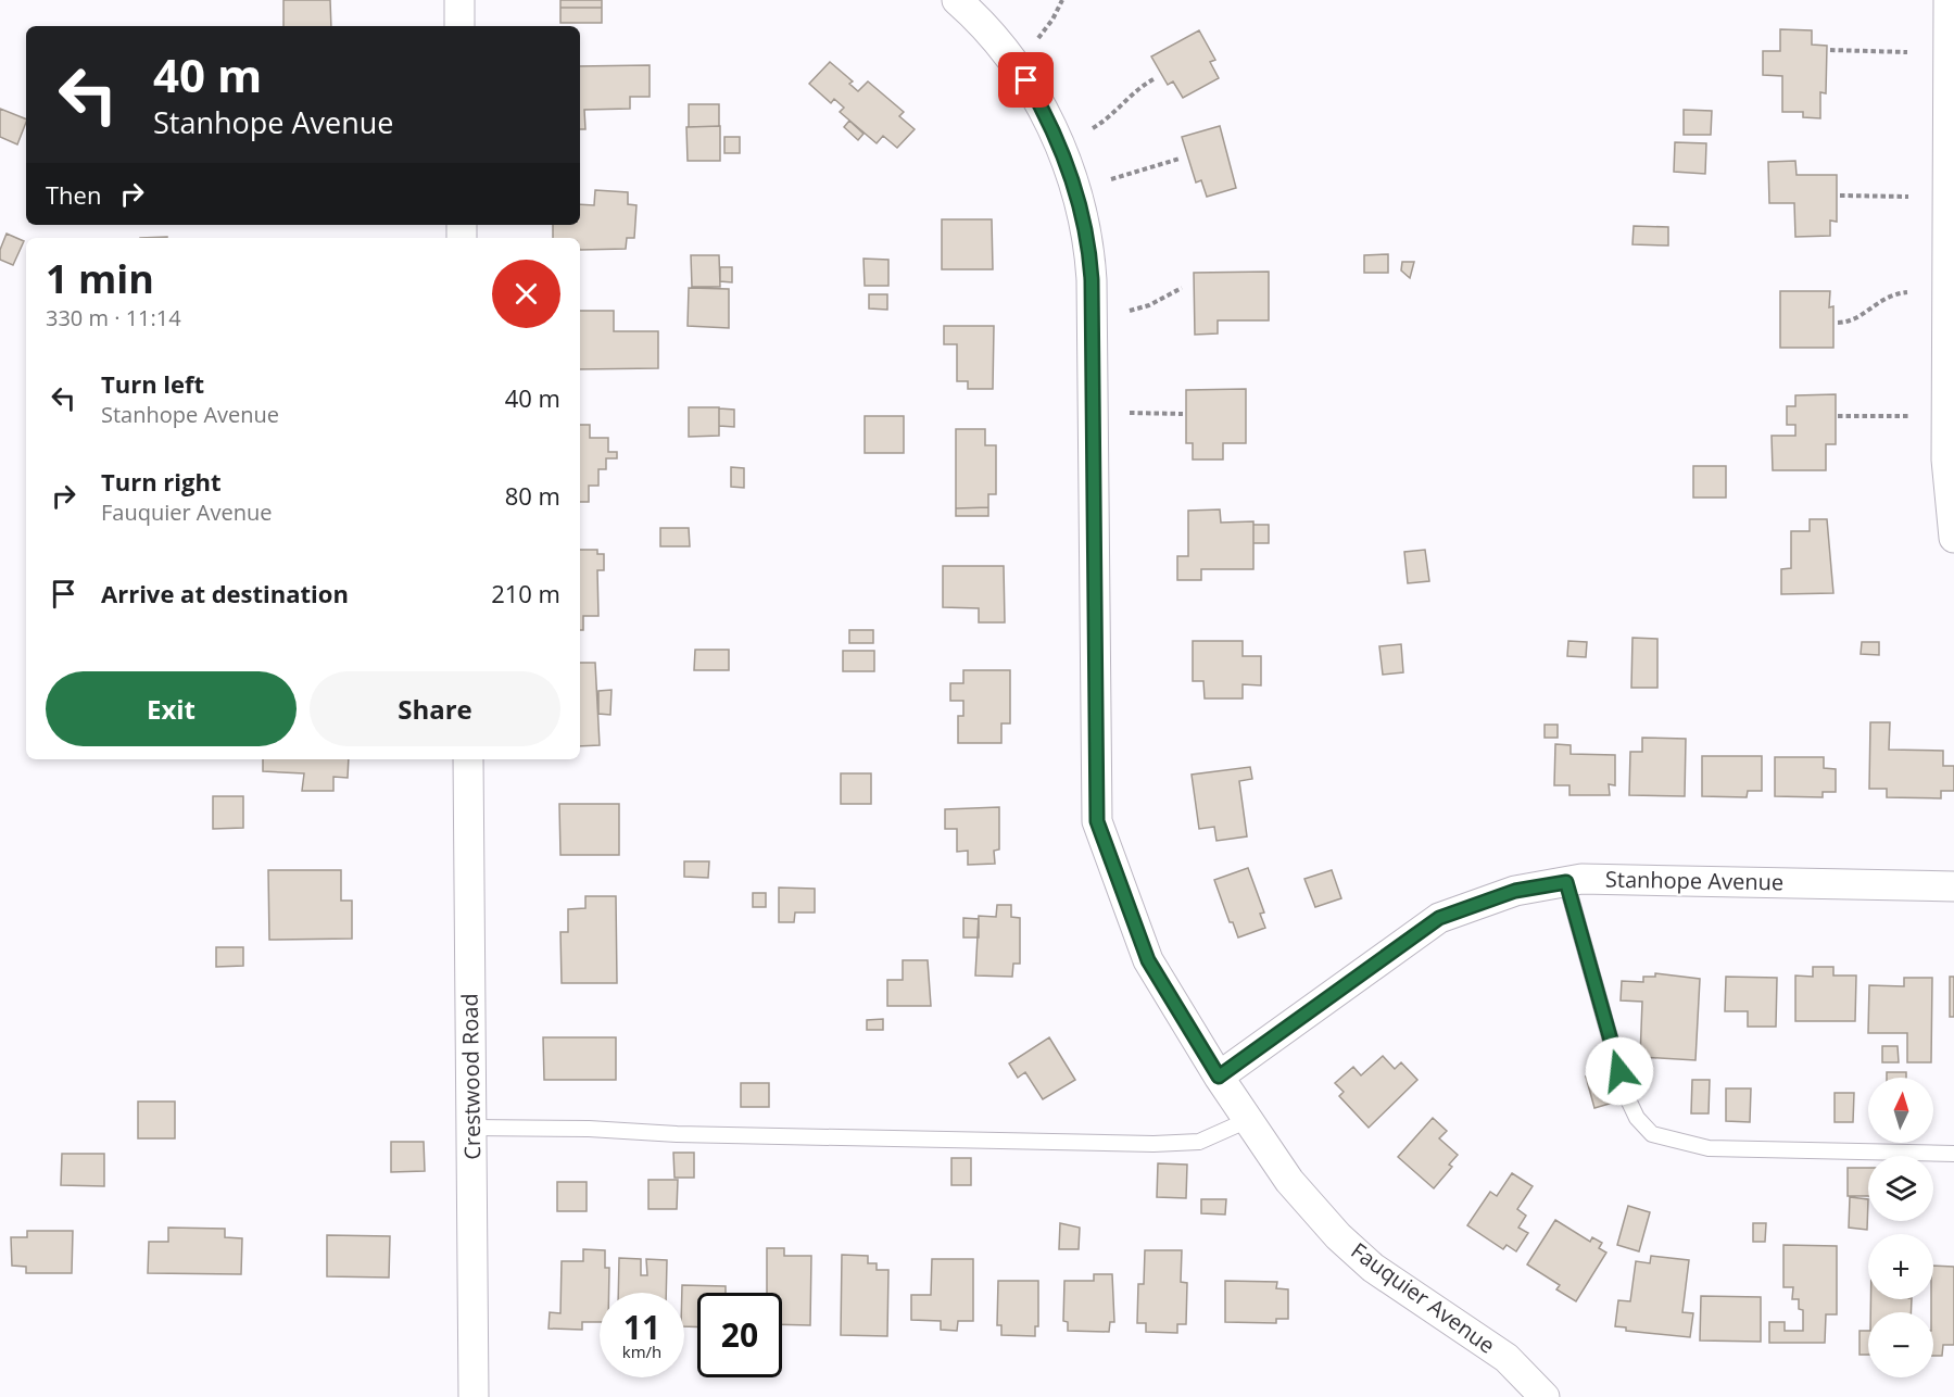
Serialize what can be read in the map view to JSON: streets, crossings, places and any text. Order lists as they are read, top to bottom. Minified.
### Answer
{"streets":{"street":["Stanhope Avenue","Crestwood Road","Fauquier Avenue"]},"crossings":[["Stanhope Avenue","Fauquier Avenue"]],"north":"top","page":{"turn":["40 m","Stanhope Avenue"],"then":"Then","heading":["1 min","330 m · 11:14"],"list":[{"name":"Turn left","note":"Stanhope Avenue","value":"40 m"},{"name":"Turn right","note":"Fauquier Avenue","value":"80 m"},{"name":"Arrive at destination","value":"210 m"}],"buttons":["Exit","Share"],"map_buttons":["+","−"],"speed":"11 km/h","limit":"20"}}
